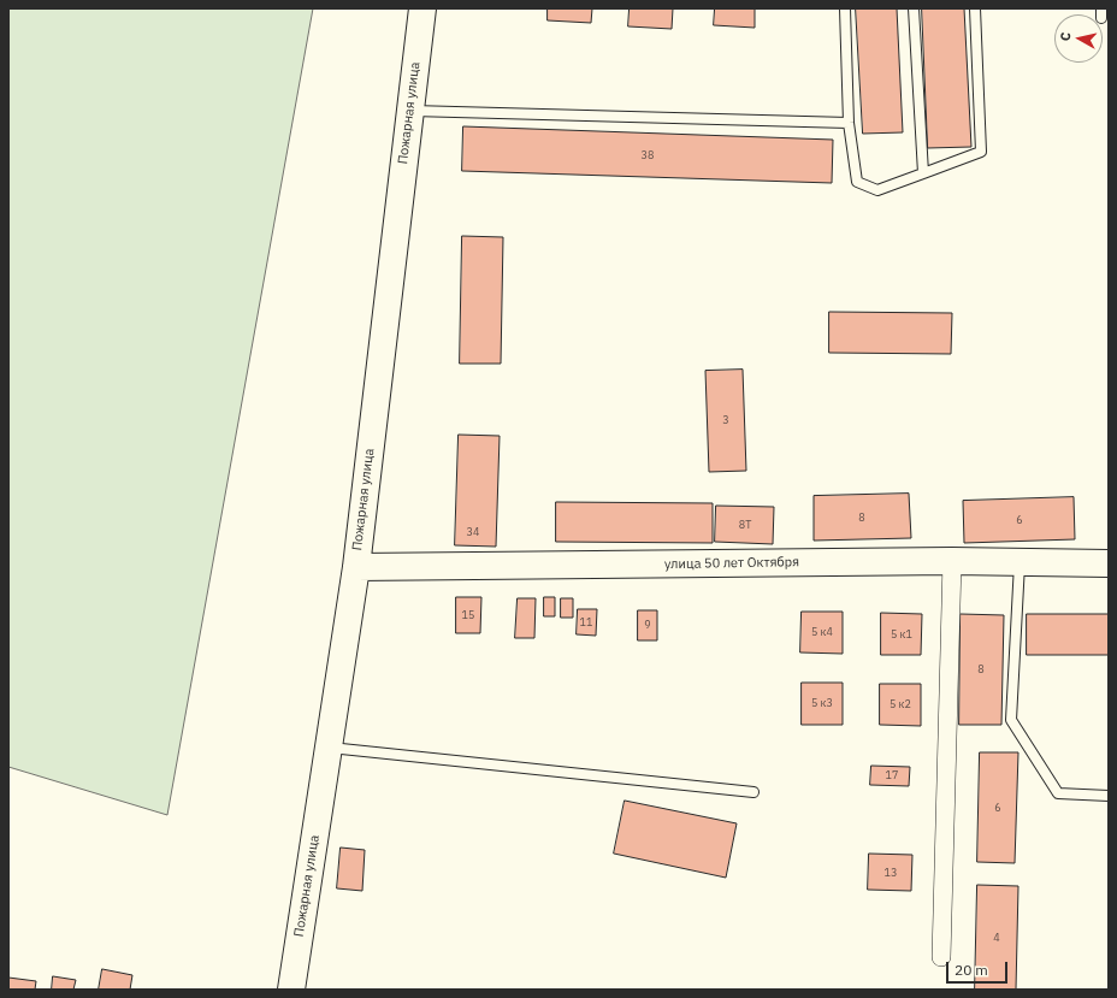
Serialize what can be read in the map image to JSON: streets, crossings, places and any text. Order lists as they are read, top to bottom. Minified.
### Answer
{"streets":{"street":["Пожарная улица","улица 50 лет Октября"]},"crossings":[["Пожарная улица","улица 50 лет Октября"]],"house_numbers":["38","3","8","6","8Т","34","15","11","9","5 к4","5 к1","8","5 к3","5 к2","17","6","13","4"],"scale_bar":"20 m","north":"left"}
